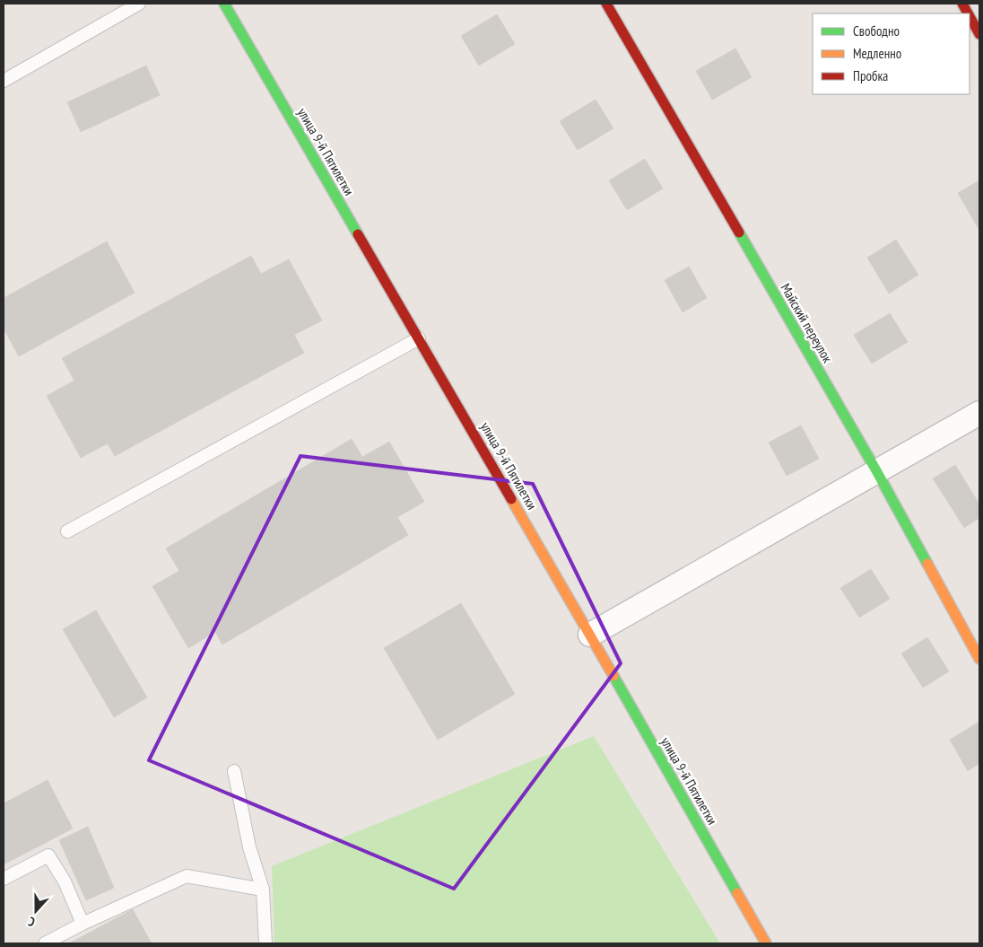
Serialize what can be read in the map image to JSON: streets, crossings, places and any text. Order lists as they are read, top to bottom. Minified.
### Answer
{"streets":{"street":["улица 9-й Пятилетки","Майский переулок"]},"legend":["Свободно","Медленно","Пробка"],"north":"bottom"}
